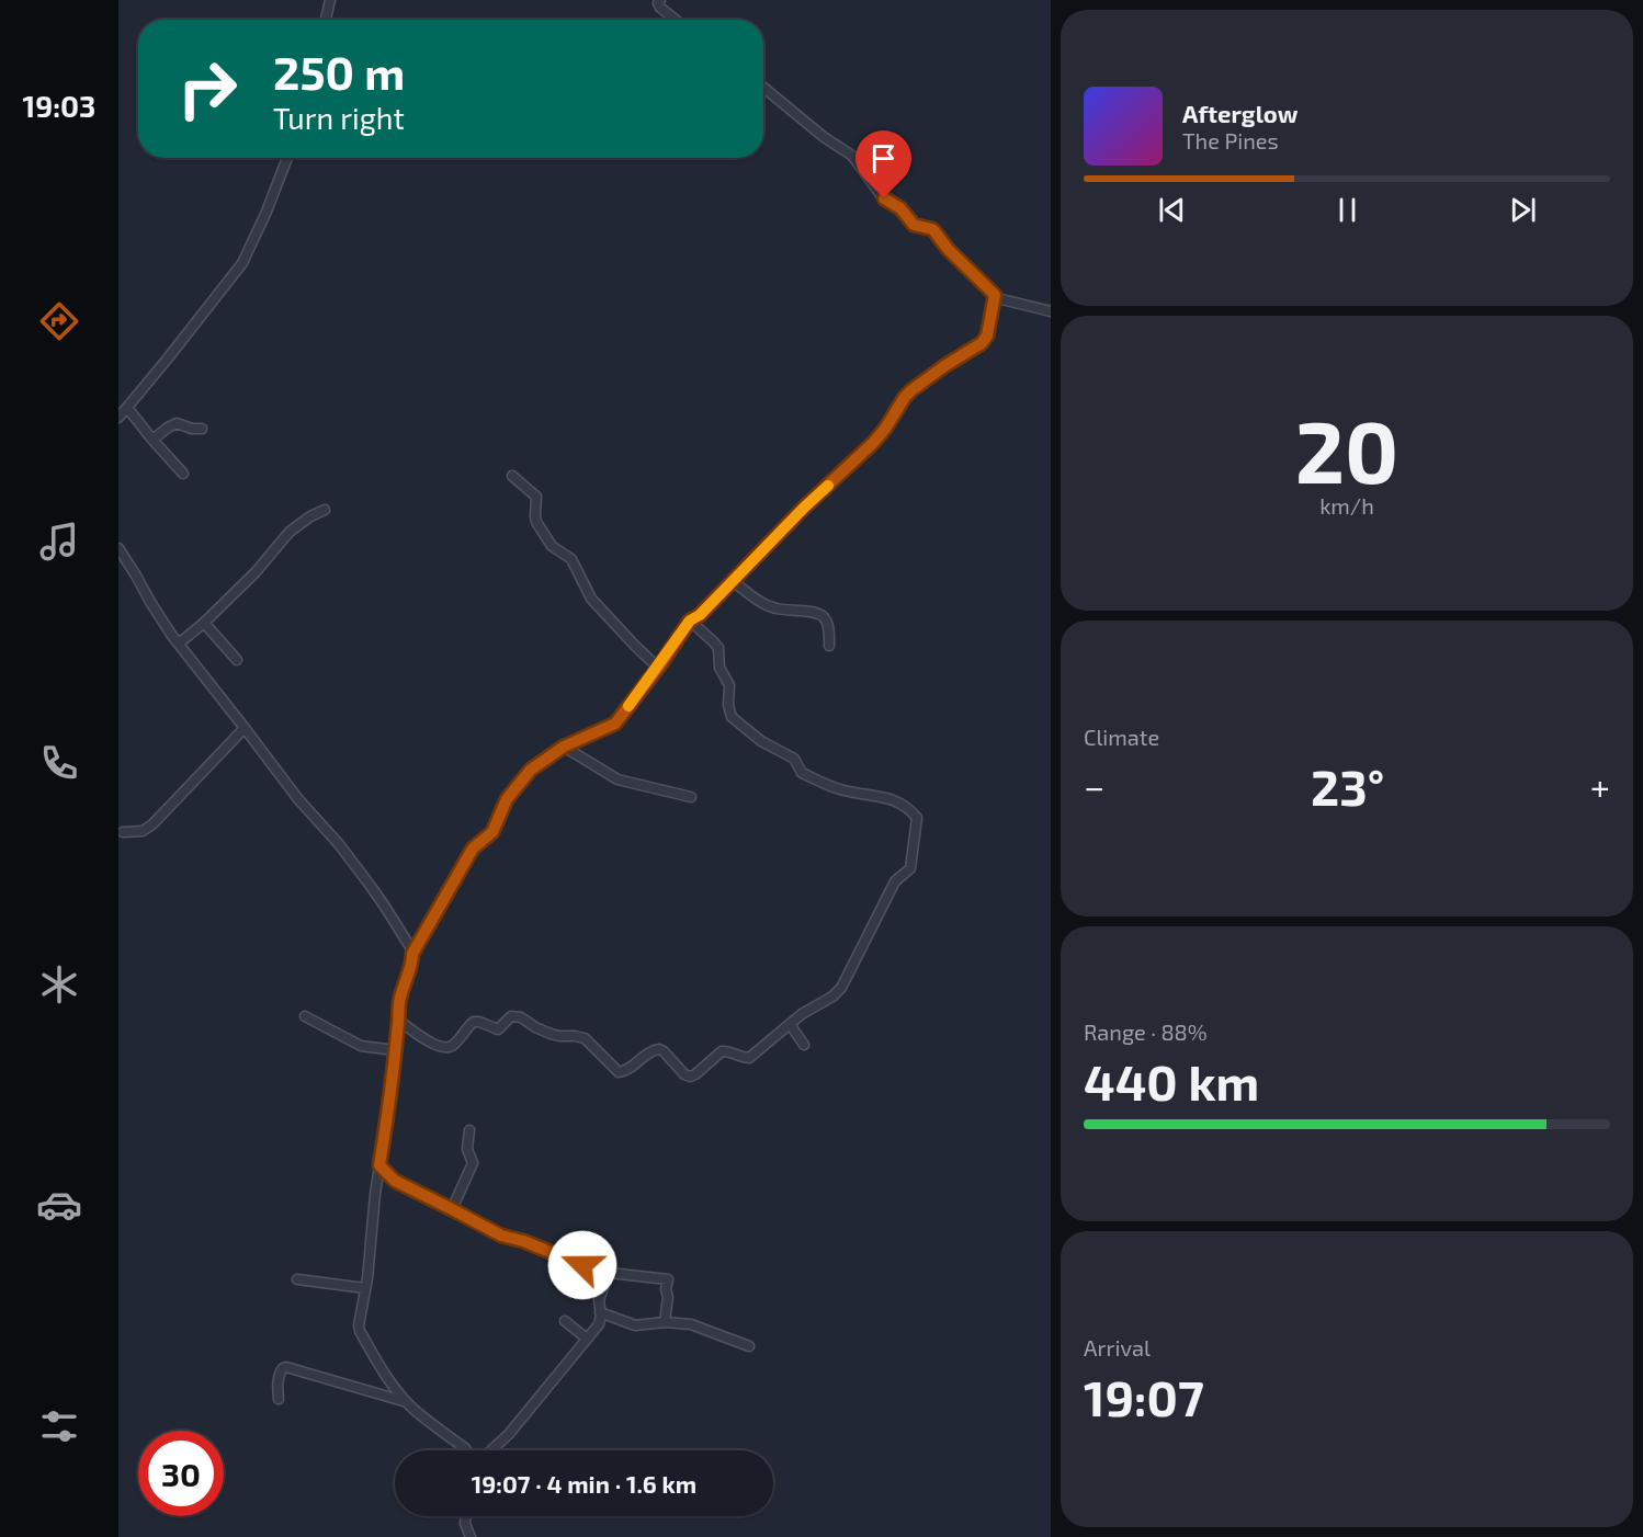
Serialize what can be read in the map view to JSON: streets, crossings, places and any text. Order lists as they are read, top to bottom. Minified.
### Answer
{"page":{"tabs":"19:03","turn":["250 m","Turn right"],"song":["Afterglow","The Pines"],"tile":[["20","km/h"],"Climate",["Range · 88%","440 km"],["Arrival","19:07"]],"heat":["−","23°","+"],"limit":"30","trip":"19:07 · 4 min · 1.6 km"}}
